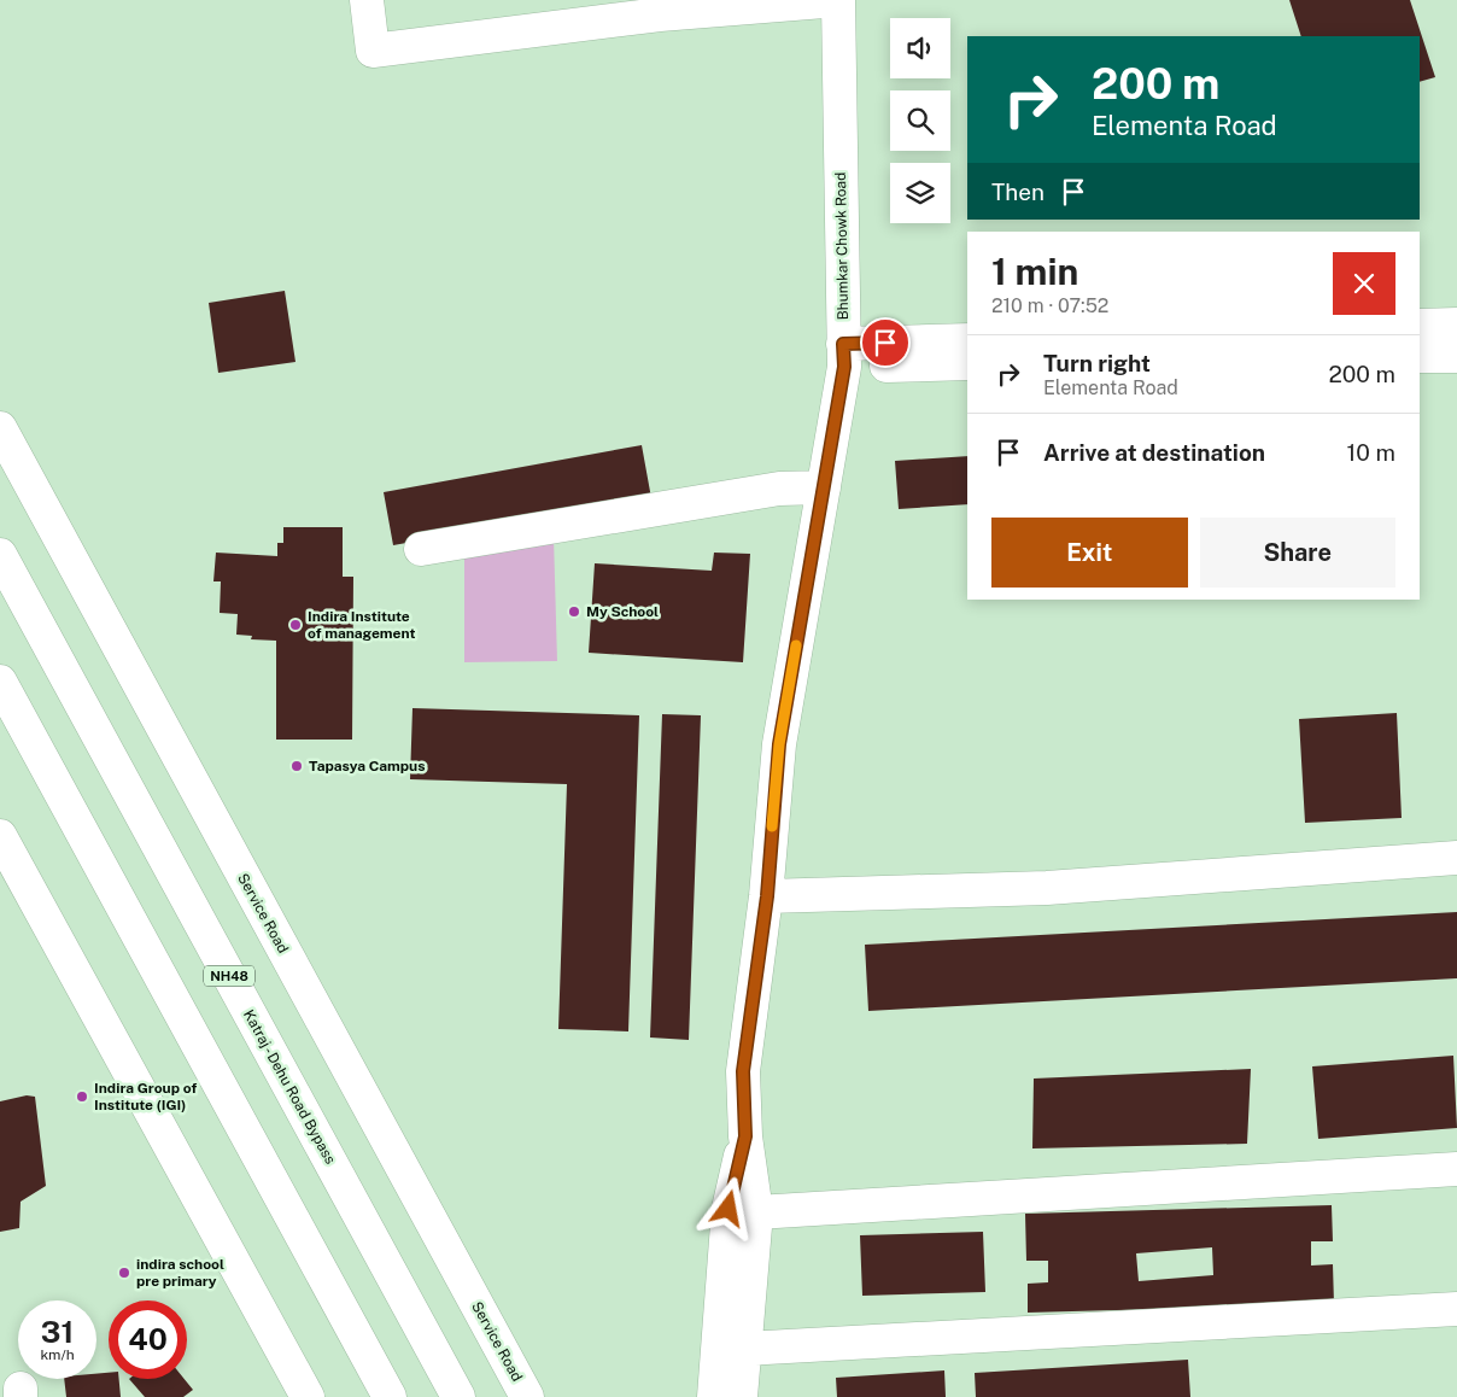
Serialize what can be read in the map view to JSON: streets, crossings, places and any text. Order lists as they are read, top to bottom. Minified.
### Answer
{"streets":{"main road":["Bhumkar Chowk Road","Service Road","NH48","Katraj - Dehu Road Bypass"]},"places":["My School","Indira Institute of management","Tapasya Campus","Indira Group of Institute (IGI)","indira school pre primary"],"page":{"turn":["200 m","Elementa Road"],"then":"Then","heading":["1 min","210 m · 07:52"],"list":[{"name":"Turn right","note":"Elementa Road","value":"200 m"},{"name":"Arrive at destination","value":"10 m"}],"buttons":["Exit","Share"],"speed":"31 km/h","limit":"40"}}
